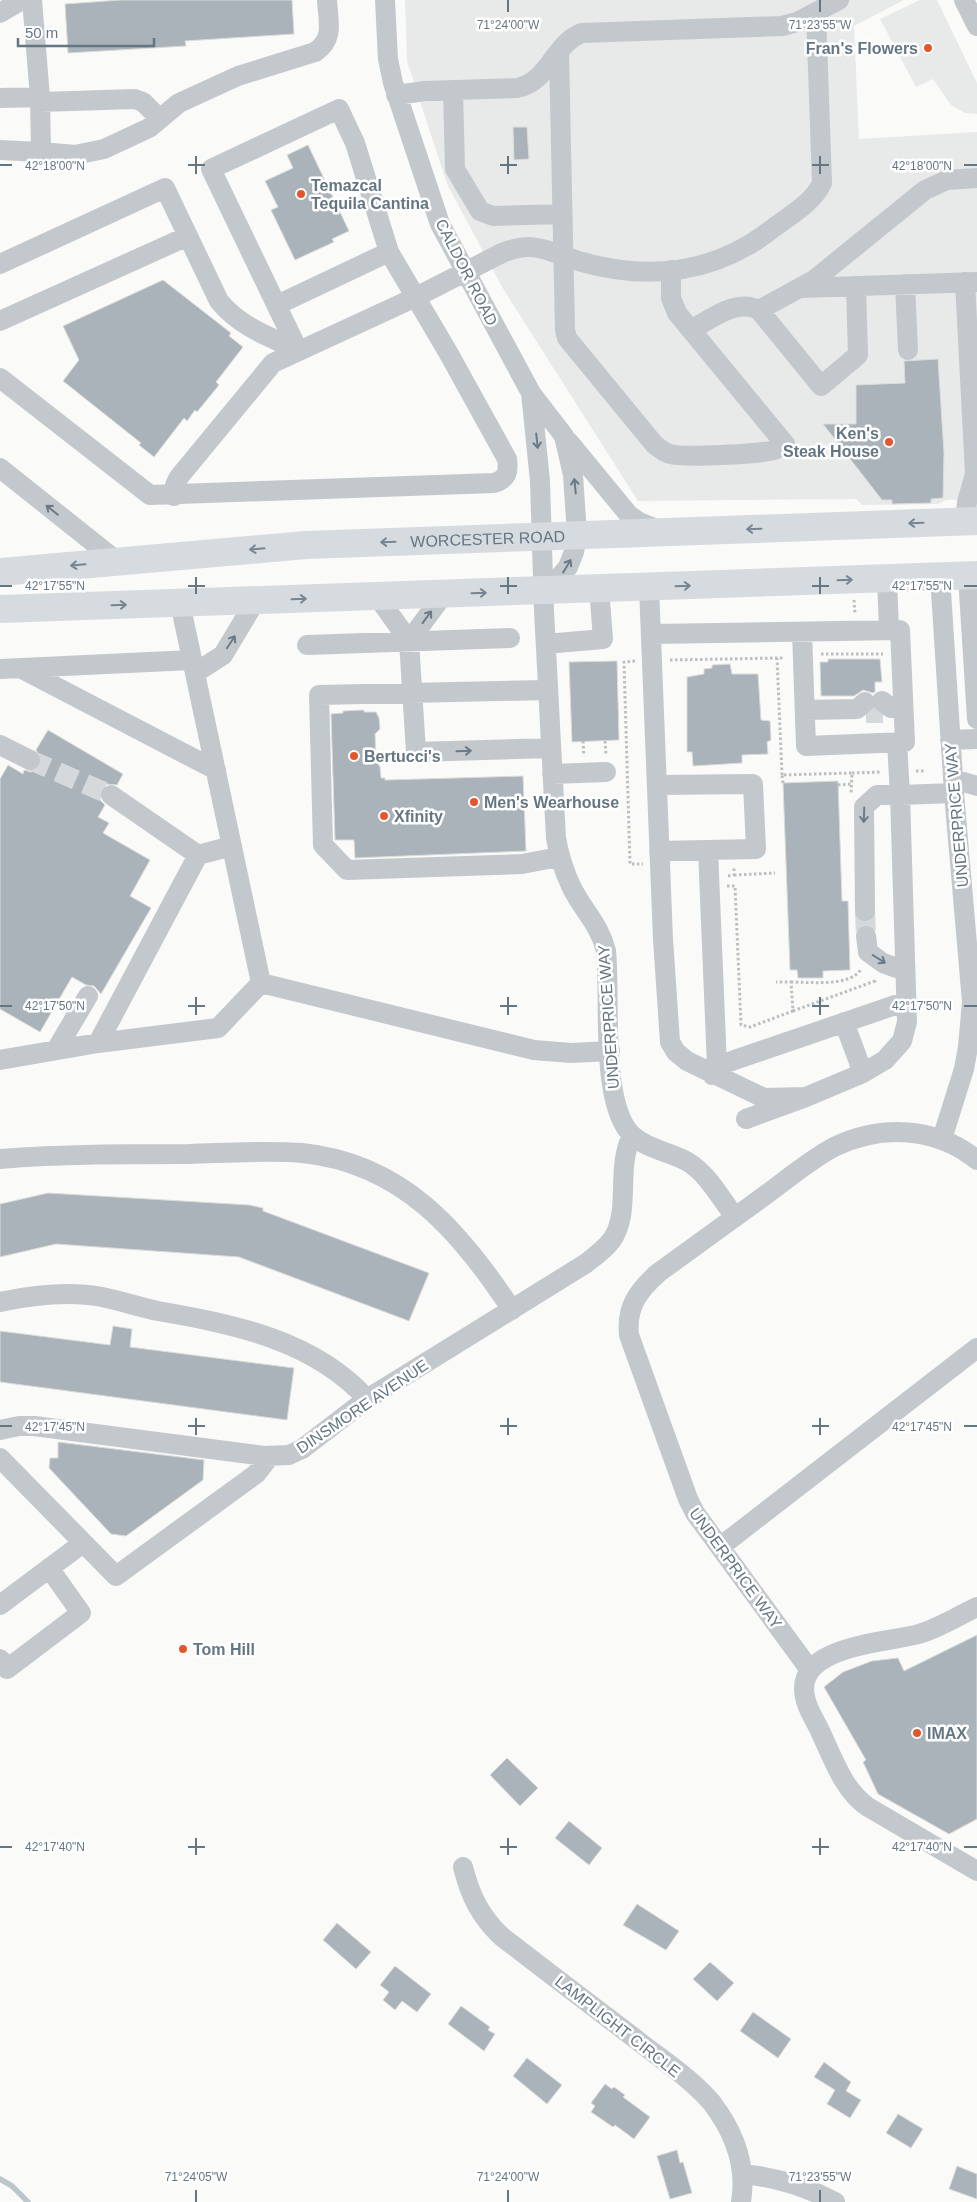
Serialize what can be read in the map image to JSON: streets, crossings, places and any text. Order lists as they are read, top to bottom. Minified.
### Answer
{"streets":{"highway":["WORCESTER ROAD"],"street":["CALDOR ROAD","UNDERPRICE WAY","DINSMORE AVENUE","LAMPLIGHT CIRCLE"]},"crossings":[["CALDOR ROAD","WORCESTER ROAD"],["CALDOR ROAD","UNDERPRICE WAY"],["UNDERPRICE WAY","DINSMORE AVENUE"]],"places":["Fran's Flowers","Temazcal Tequila Cantina","Ken's Steak House","Bertucci's","Men's Wearhouse","Xfinity","Tom Hill","IMAX"],"scale_bar":"50 m","coordinates":["71°24'00\"W","71°23'55\"W","42°18'00\"N","42°17'55\"N","42°17'50\"N","42°17'45\"N","42°17'40\"N","71°24'05\"W"]}
